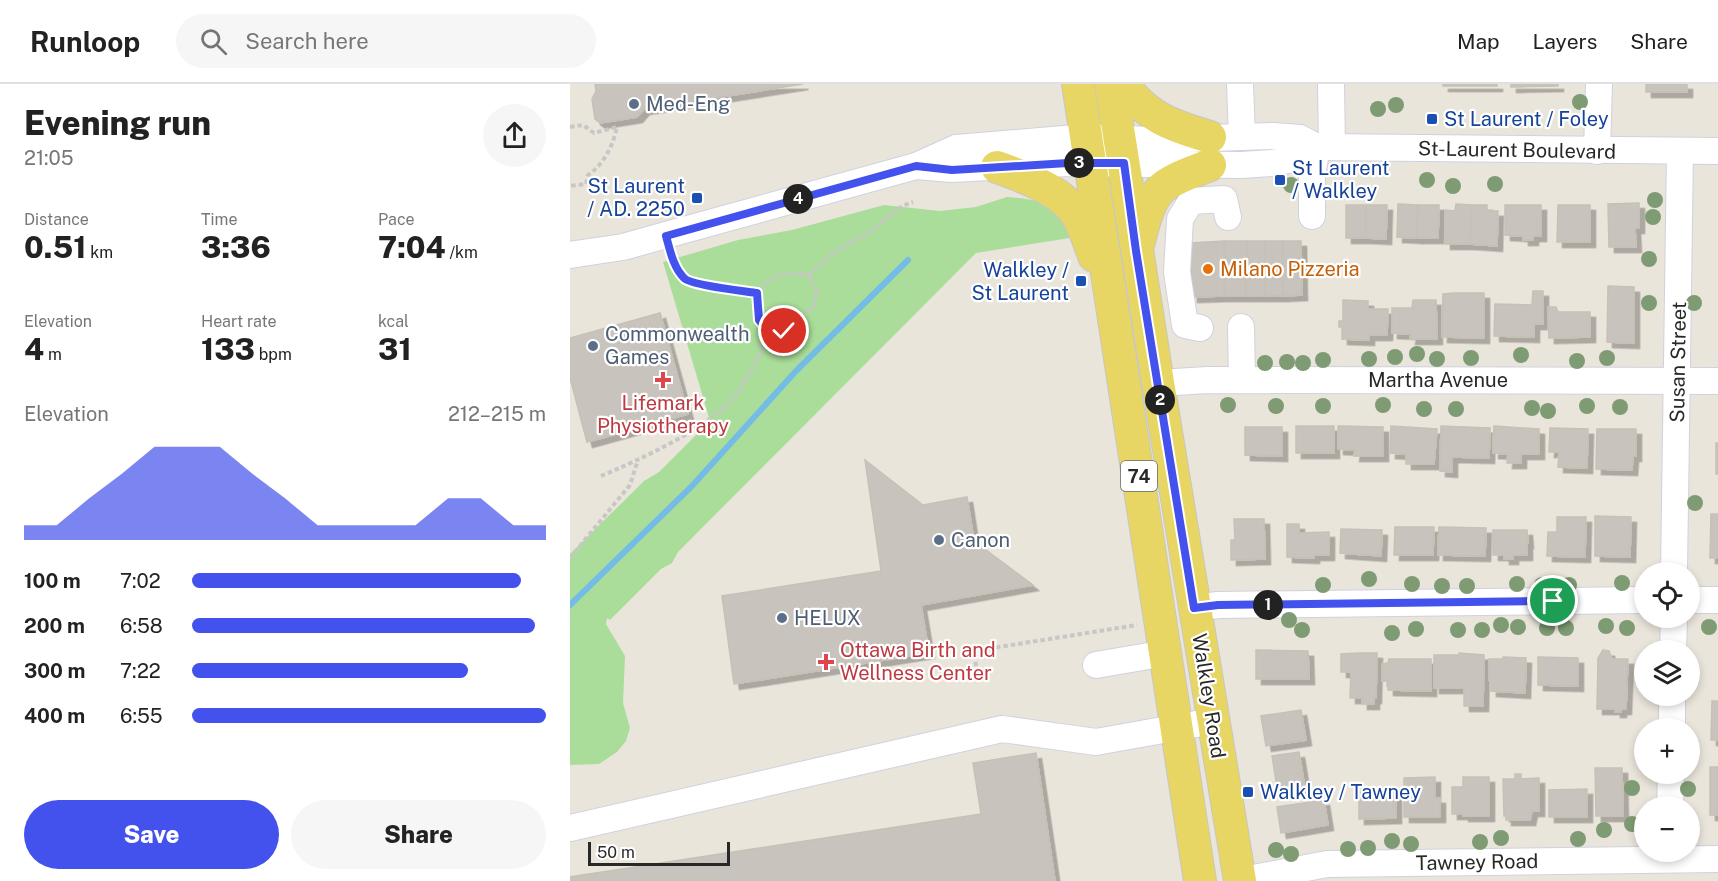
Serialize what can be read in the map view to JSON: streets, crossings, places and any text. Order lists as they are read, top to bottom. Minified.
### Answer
{"streets":{"main road":["74","Walkley Road"],"street":["St-Laurent Boulevard","Susan Street","Martha Avenue","Tawney Road"]},"crossings":[["St-Laurent Boulevard","Susan Street"],["St-Laurent Boulevard","Walkley Road"],["Susan Street","Martha Avenue"],["Martha Avenue","Walkley Road"],["Walkley Road","Tawney Road"]],"places":{"other":["Med-Eng","Milano Pizzeria","Commonwealth Games","Canon","HELUX"],"transit":["St Laurent / Foley","St Laurent / Walkley","St Laurent / AD. 2250","Walkley / St Laurent","Walkley / Tawney"],"health":["Lifemark Physiotherapy","Ottawa Birth and Wellness Center"]},"scale_bar":"50 m","page":{"header":"Runloop","search":"Search here","nav":["Map","Layers","Share"],"heading":["Evening run","21:05"],"pins":["3","4","2","1"],"stats":[["Distance","0.51 km"],["Time","3:36"],["Pace","7:04 /km"],["Elevation","4 m"],["Heart rate","133 bpm"],["kcal","31"]],"chart":["Elevation","212–215 m"],"list":[{"name":"100 m","note":"7:02"},{"name":"200 m","note":"6:58"},{"name":"300 m","note":"7:22"},{"name":"400 m","note":"6:55"}],"map_buttons":["+","−"],"buttons":["Save","Share"],"scale":"50 m"}}
